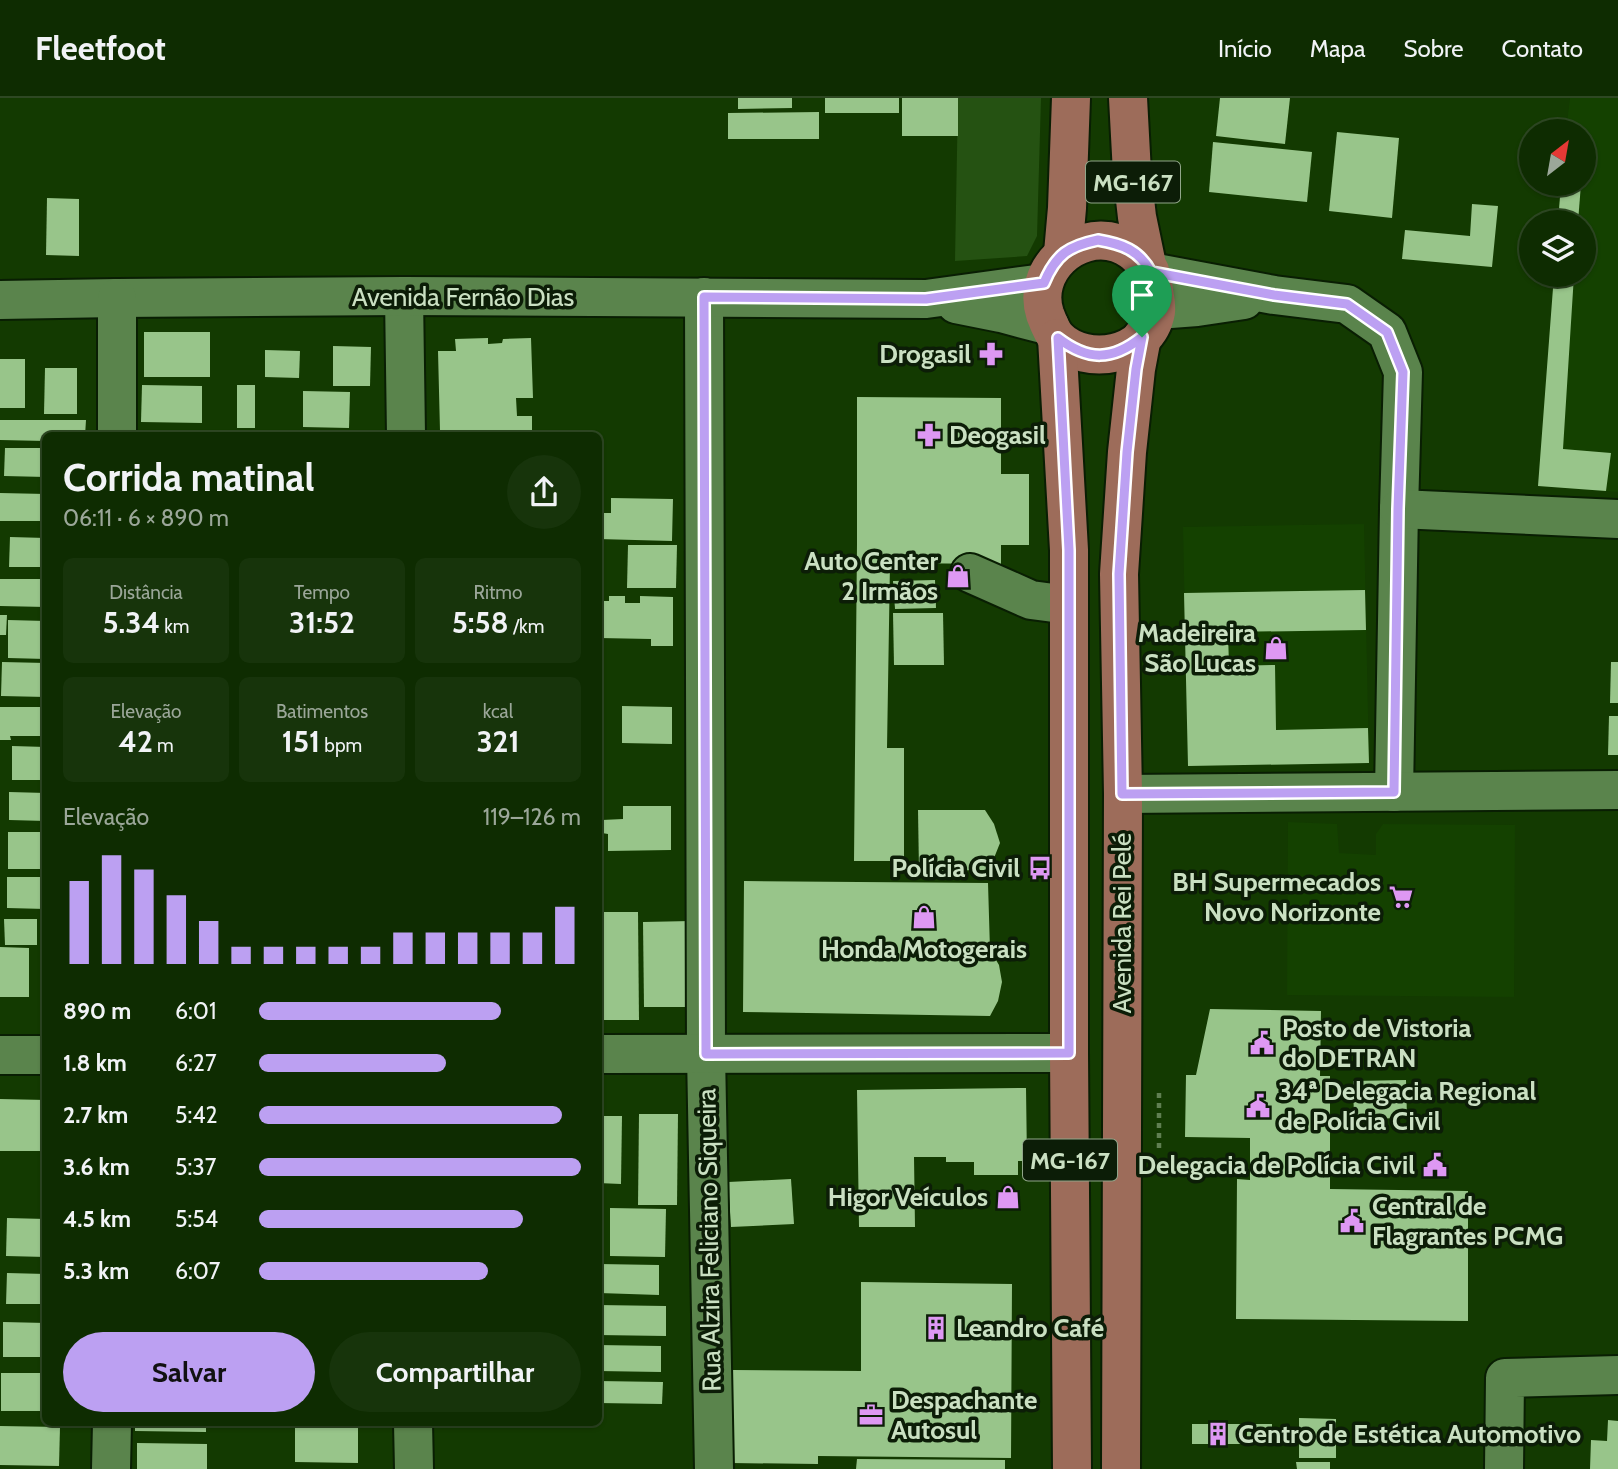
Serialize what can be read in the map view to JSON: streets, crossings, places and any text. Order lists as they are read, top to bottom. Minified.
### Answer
{"streets":{"main road":["MG-167","Avenida Rei Pelé"],"street":["Avenida Fernão Dias","Rua Alzira Feliciano Siqueira"]},"crossings":[["Avenida Fernão Dias","Avenida Rei Pelé"],["Avenida Fernão Dias","Rua Alzira Feliciano Siqueira"]],"places":{"pharmacy":["Drogasil","Deogasil"],"shop":["Auto Center 2 Irmãos","Madeireira São Lucas","Honda Motogerais","Higor Veículos"],"bus stop":["Polícia Civil"],"supermarket":["BH Supermecados Novo Norizonte"],"public building":["Posto de Vistoria do DETRAN","34ª Delegacia Regional de Polícia Civil","Delegacia de Polícia Civil","Central de Flagrantes PCMG"],"building":["Leandro Café","Centro de Estética Automotivo"],"office":["Despachante Autosul"]},"north":"top right","page":{"header":"Fleetfoot","nav":["Início","Mapa","Sobre","Contato"],"heading":["Corrida matinal","06:11 · 6 × 890 m"],"stats":[["Distância","5.34 km"],["Tempo","31:52"],["Ritmo","5:58 /km"],["Elevação","42 m"],["Batimentos","151 bpm"],["kcal","321"]],"chart":["Elevação","119–126 m"],"list":[{"name":"890 m","note":"6:01"},{"name":"1.8 km","note":"6:27"},{"name":"2.7 km","note":"5:42"},{"name":"3.6 km","note":"5:37"},{"name":"4.5 km","note":"5:54"},{"name":"5.3 km","note":"6:07"}],"buttons":["Salvar","Compartilhar"]}}
